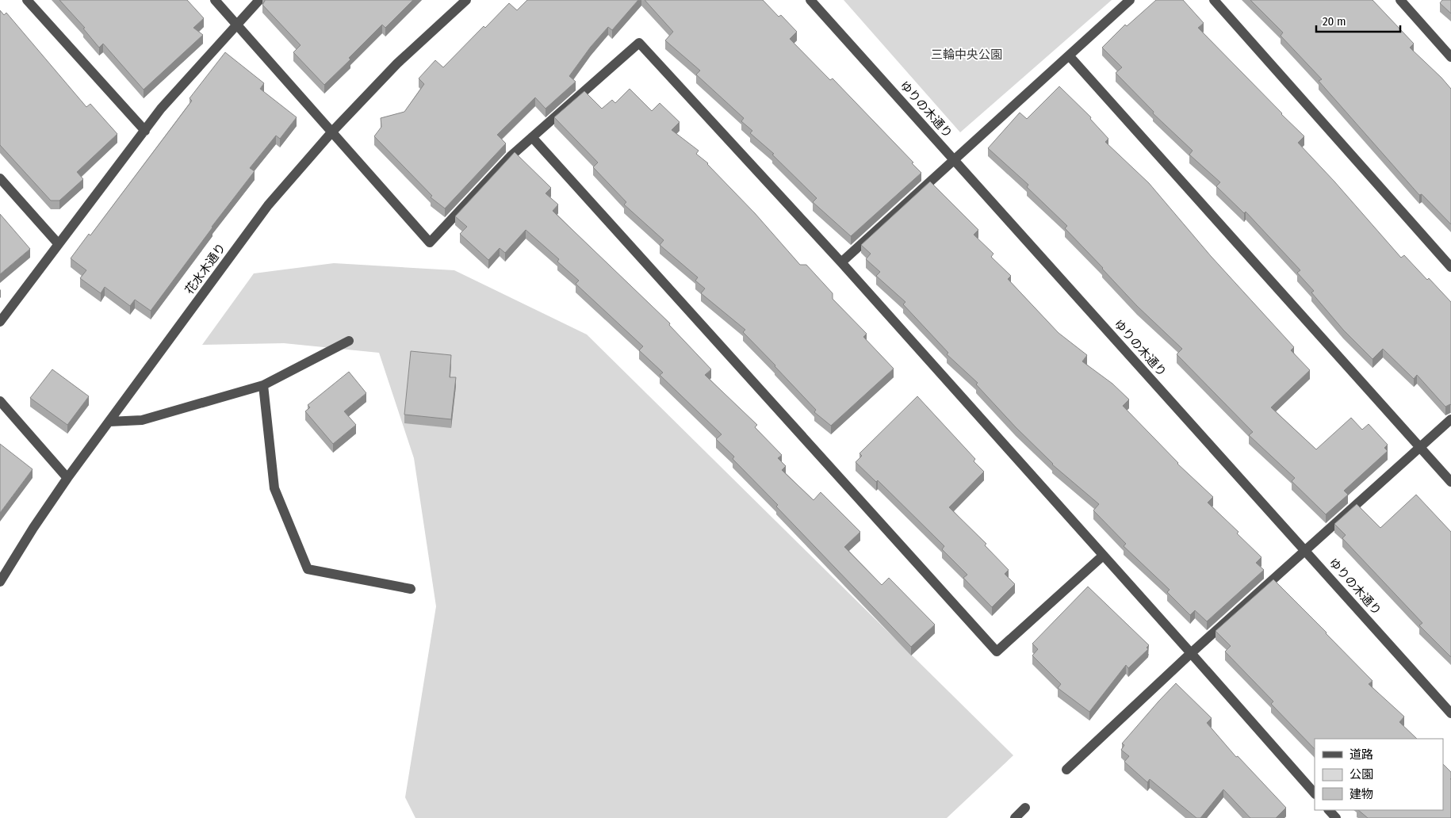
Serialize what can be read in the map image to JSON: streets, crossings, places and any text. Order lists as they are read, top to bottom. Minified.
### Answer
{"streets":{"street":["ゆりの木通り","花水木通り"]},"parks":["三輪中央公園"],"legend":["道路","公園","建物"],"scale_bar":"20 m"}
